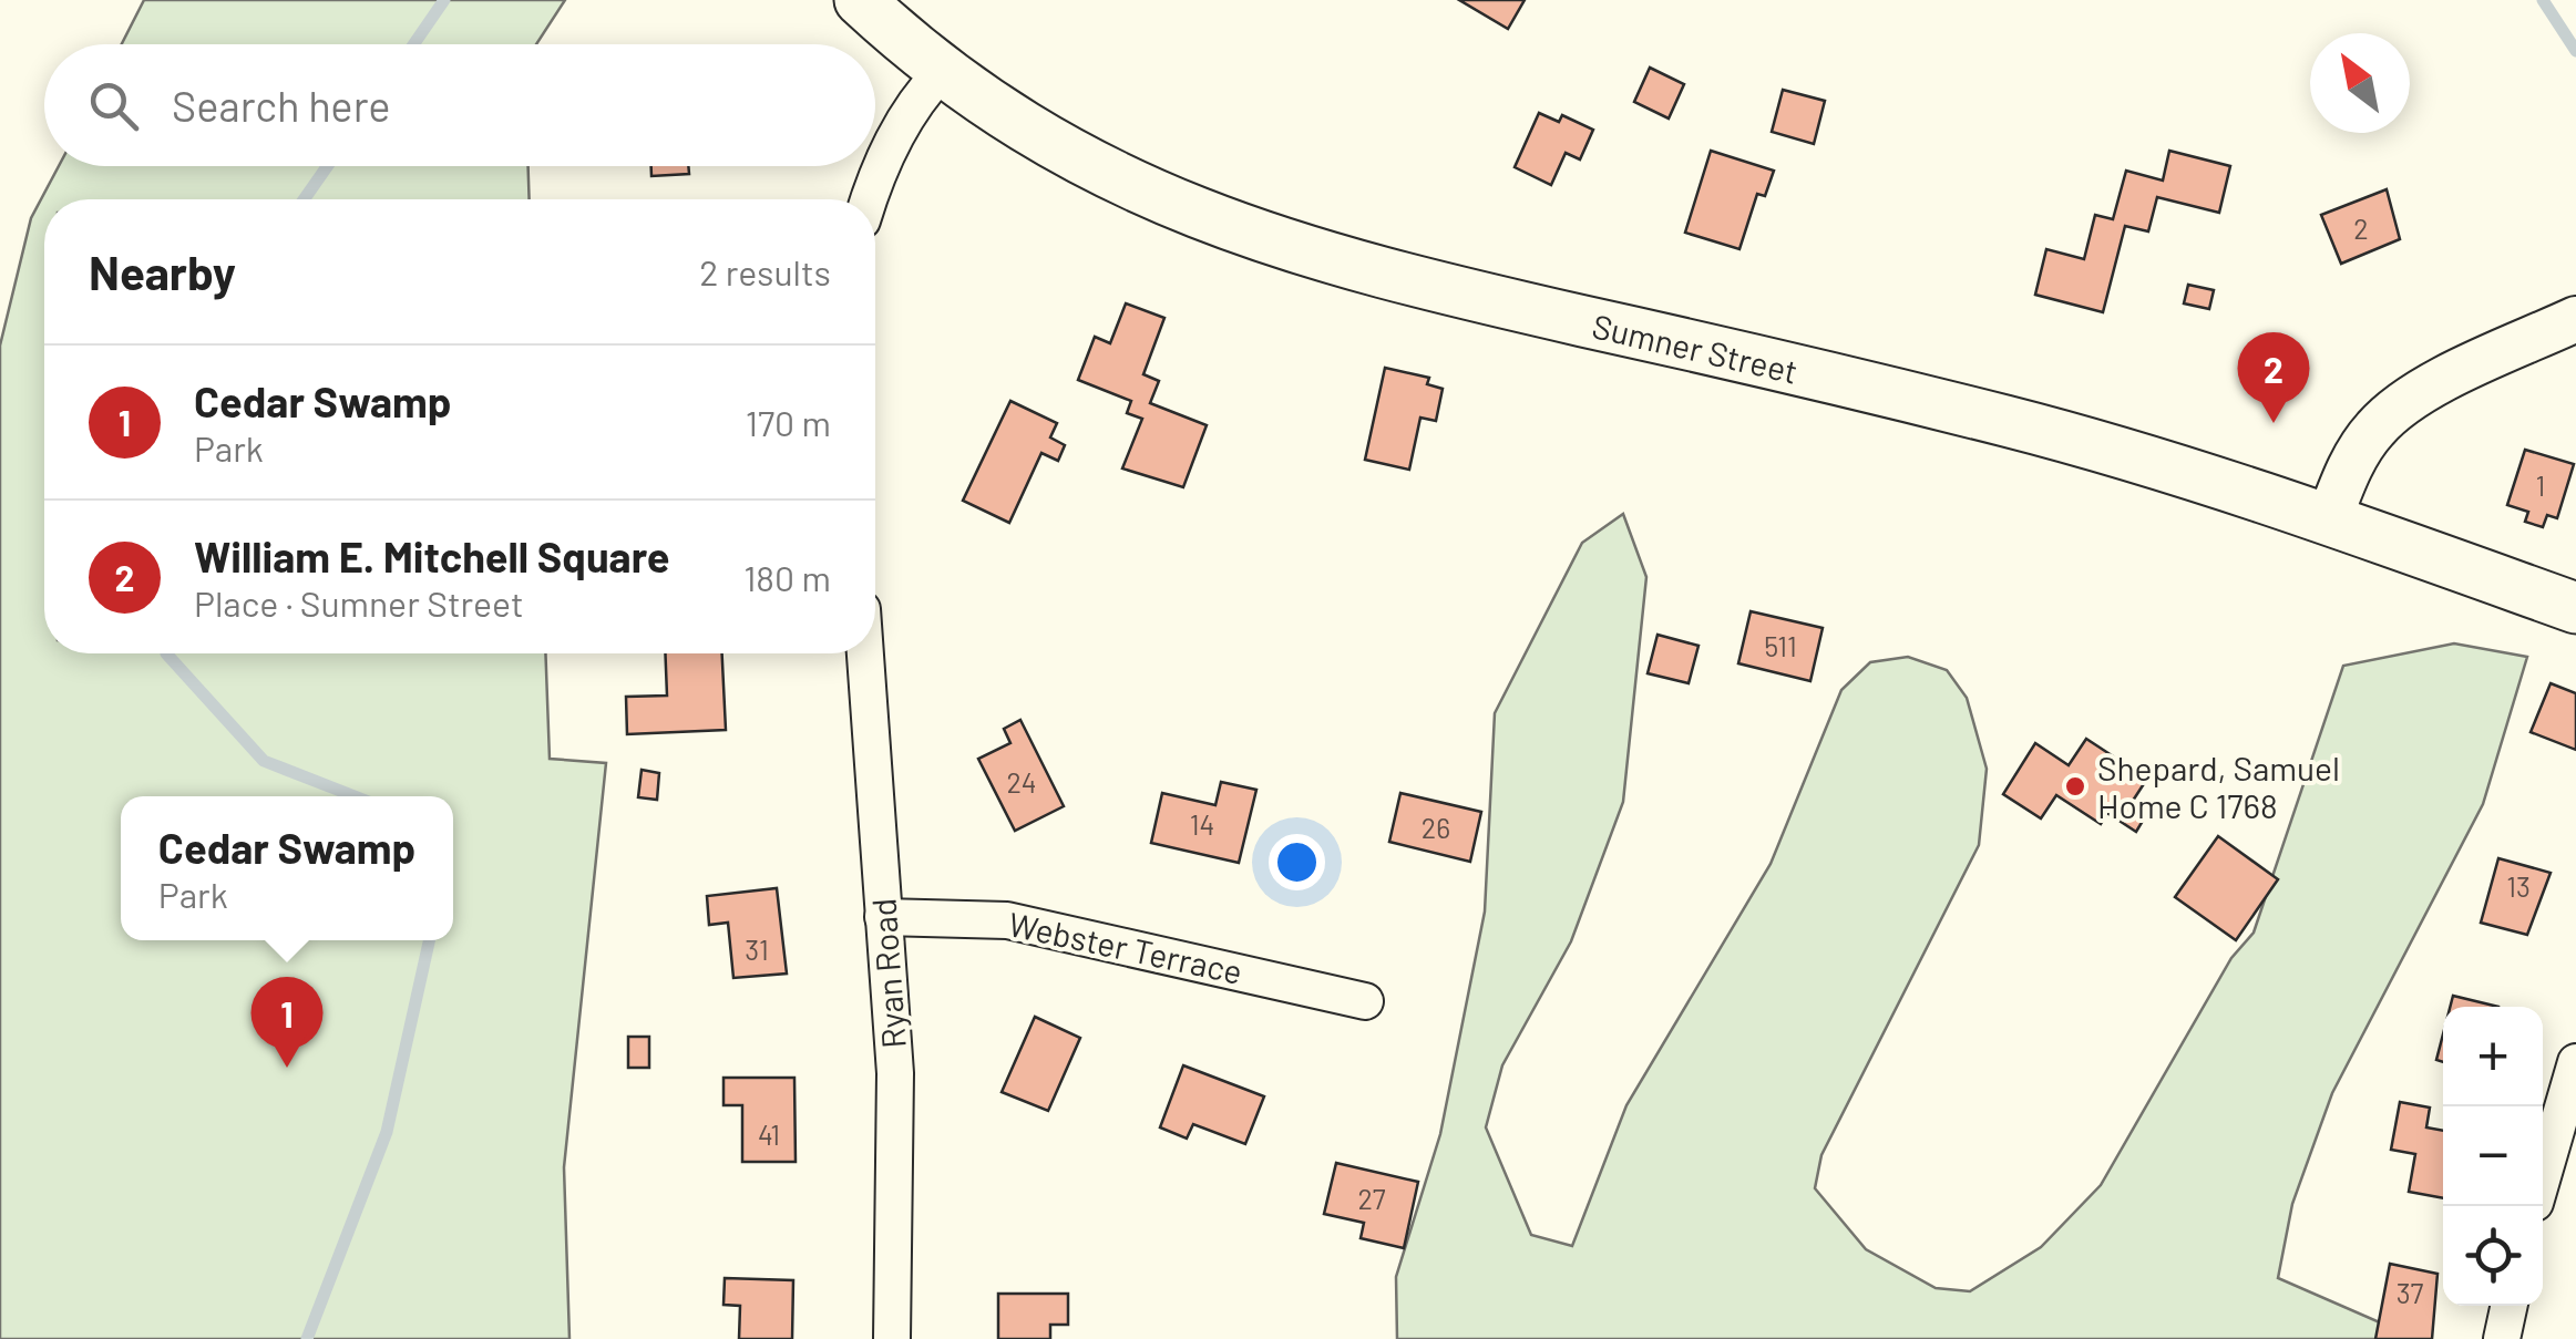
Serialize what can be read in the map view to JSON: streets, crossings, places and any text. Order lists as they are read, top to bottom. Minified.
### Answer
{"streets":{"main road":["Sumner Street"],"street":["Webster Terrace","Ryan Road"]},"crossings":[["Webster Terrace","Ryan Road"]],"places":["Shepard, Samuel Home C 1768"],"house_numbers":["2","1","511","24","14","26","13","31","41","27","37"],"north":"top left","page":{"search":"Search here","heading":["Nearby","2 results"],"pins":["2","1"],"list":[{"mark":"1","name":"Cedar Swamp","note":"Park","value":"170 m"},{"mark":"2","name":"William E. Mitchell Square","note":"Place · Sumner Street","value":"180 m"}],"popup":["Cedar Swamp","Park"],"map_buttons":["+","−"]}}
